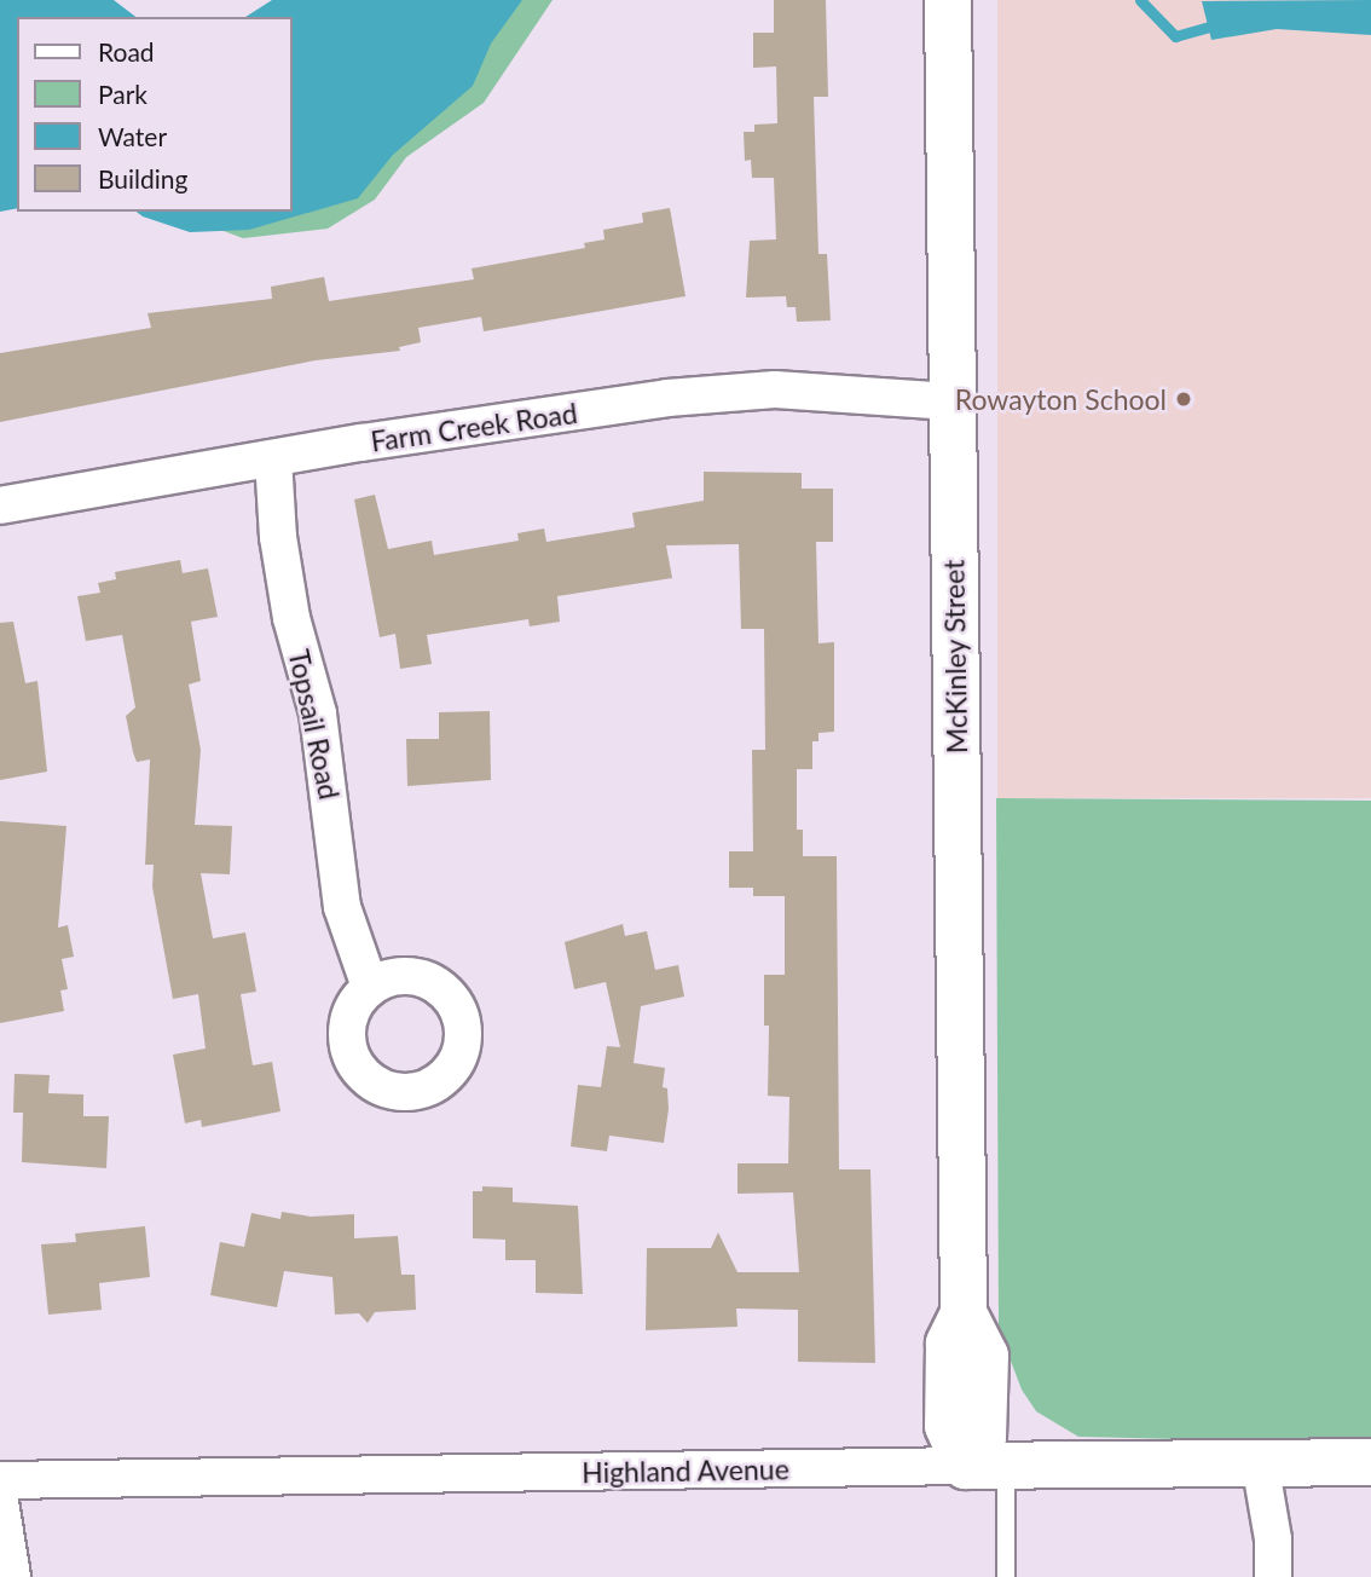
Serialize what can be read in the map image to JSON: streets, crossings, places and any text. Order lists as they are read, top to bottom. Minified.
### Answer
{"streets":{"main road":["McKinley Street","Highland Avenue"],"street":["Farm Creek Road","Topsail Road"]},"crossings":[["Farm Creek Road","McKinley Street"],["Farm Creek Road","Topsail Road"],["McKinley Street","Highland Avenue"]],"places":["Rowayton School"],"legend":["Road","Park","Water","Building"]}
